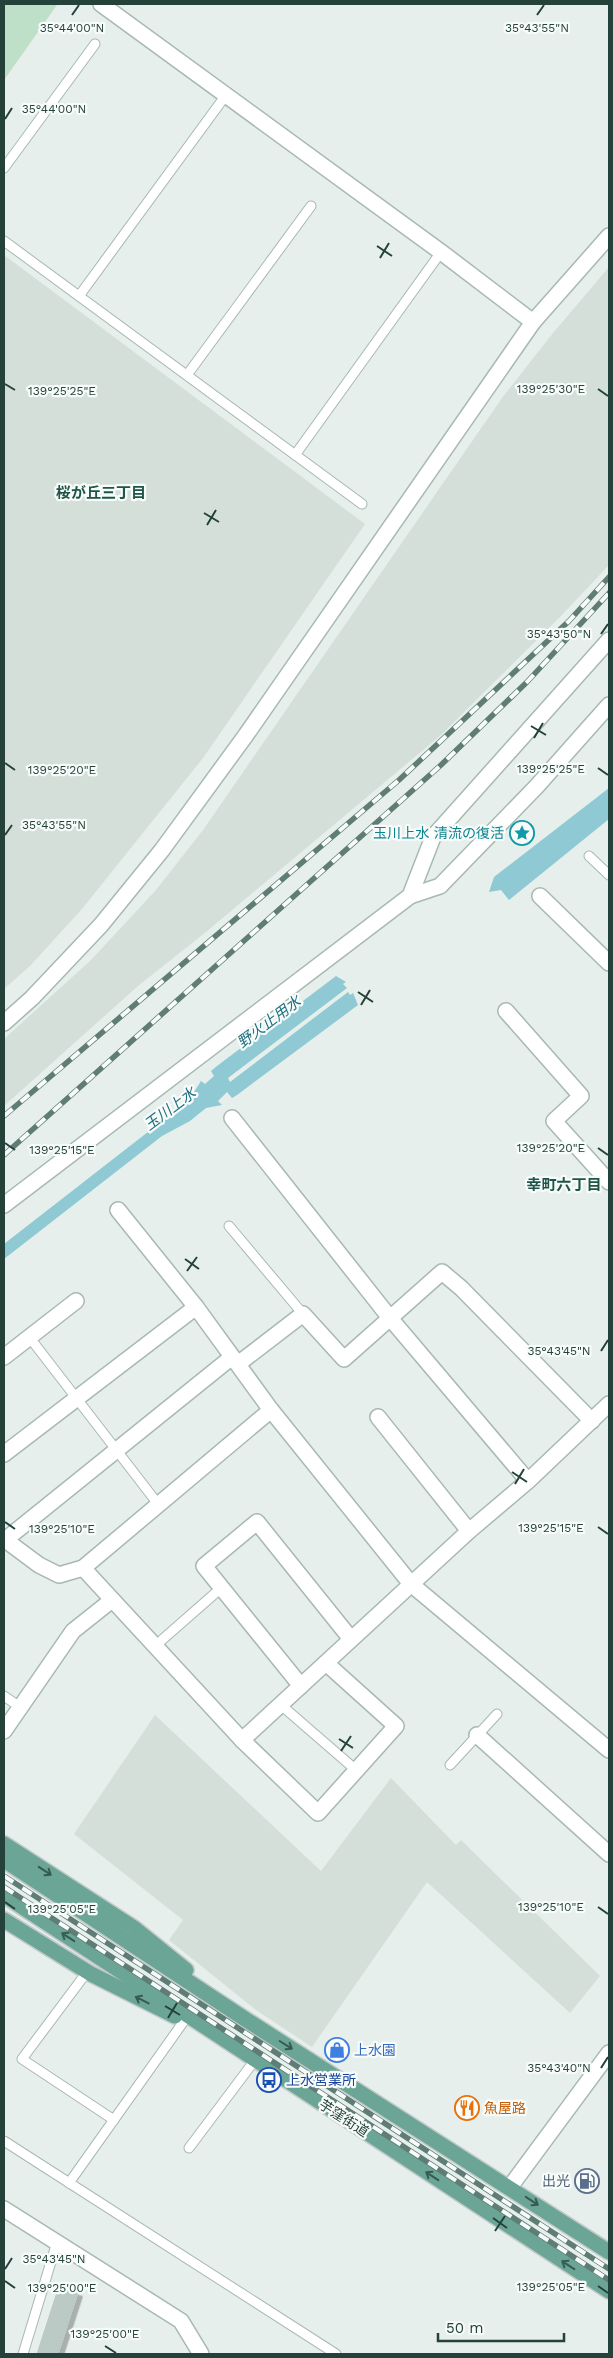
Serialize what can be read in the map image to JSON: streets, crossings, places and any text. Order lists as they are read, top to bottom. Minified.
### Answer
{"streets":{"main road":["芋窪街道"]},"districts":["桜が丘三丁目","幸町六丁目"],"water":["野火止用水","玉川上水"],"places":{"place":["玉川上水 清流の復活"],"shop":["上水園"],"bus stop":["上水営業所"],"restaurant":["魚屋路"],"fuel station":["出光"]},"scale_bar":"50 m","coordinates":["35°44'00\"N","35°43'55\"N","139°25'30\"E","139°25'25\"E","35°43'50\"N","139°25'20\"E","139°25'15\"E","35°43'45\"N","139°25'10\"E","139°25'05\"E","35°43'40\"N","139°25'00\"E"]}
